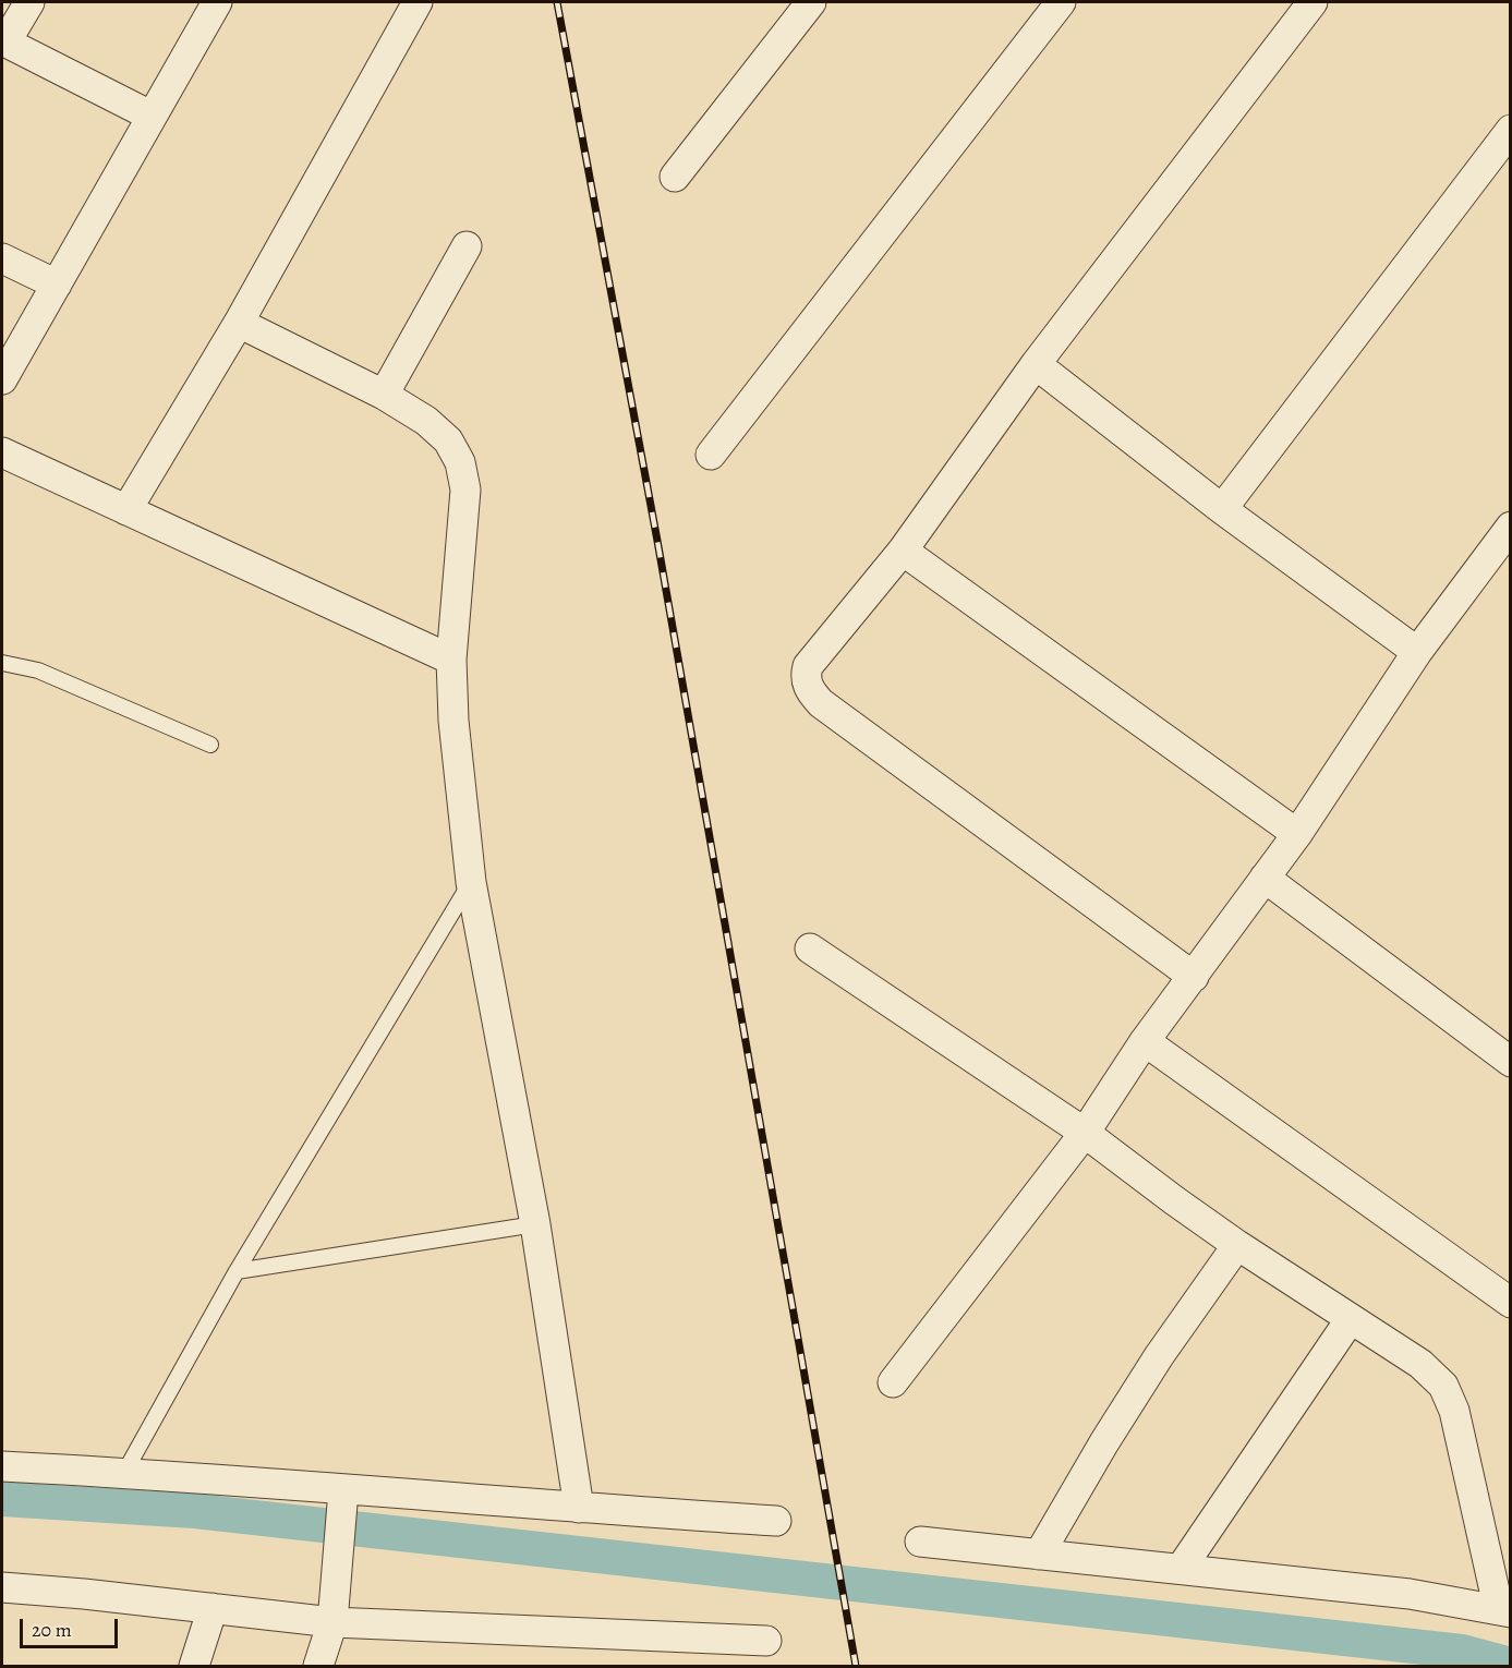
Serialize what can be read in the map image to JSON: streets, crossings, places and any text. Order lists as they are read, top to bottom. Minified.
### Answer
{"scale_bar":"20 m"}
